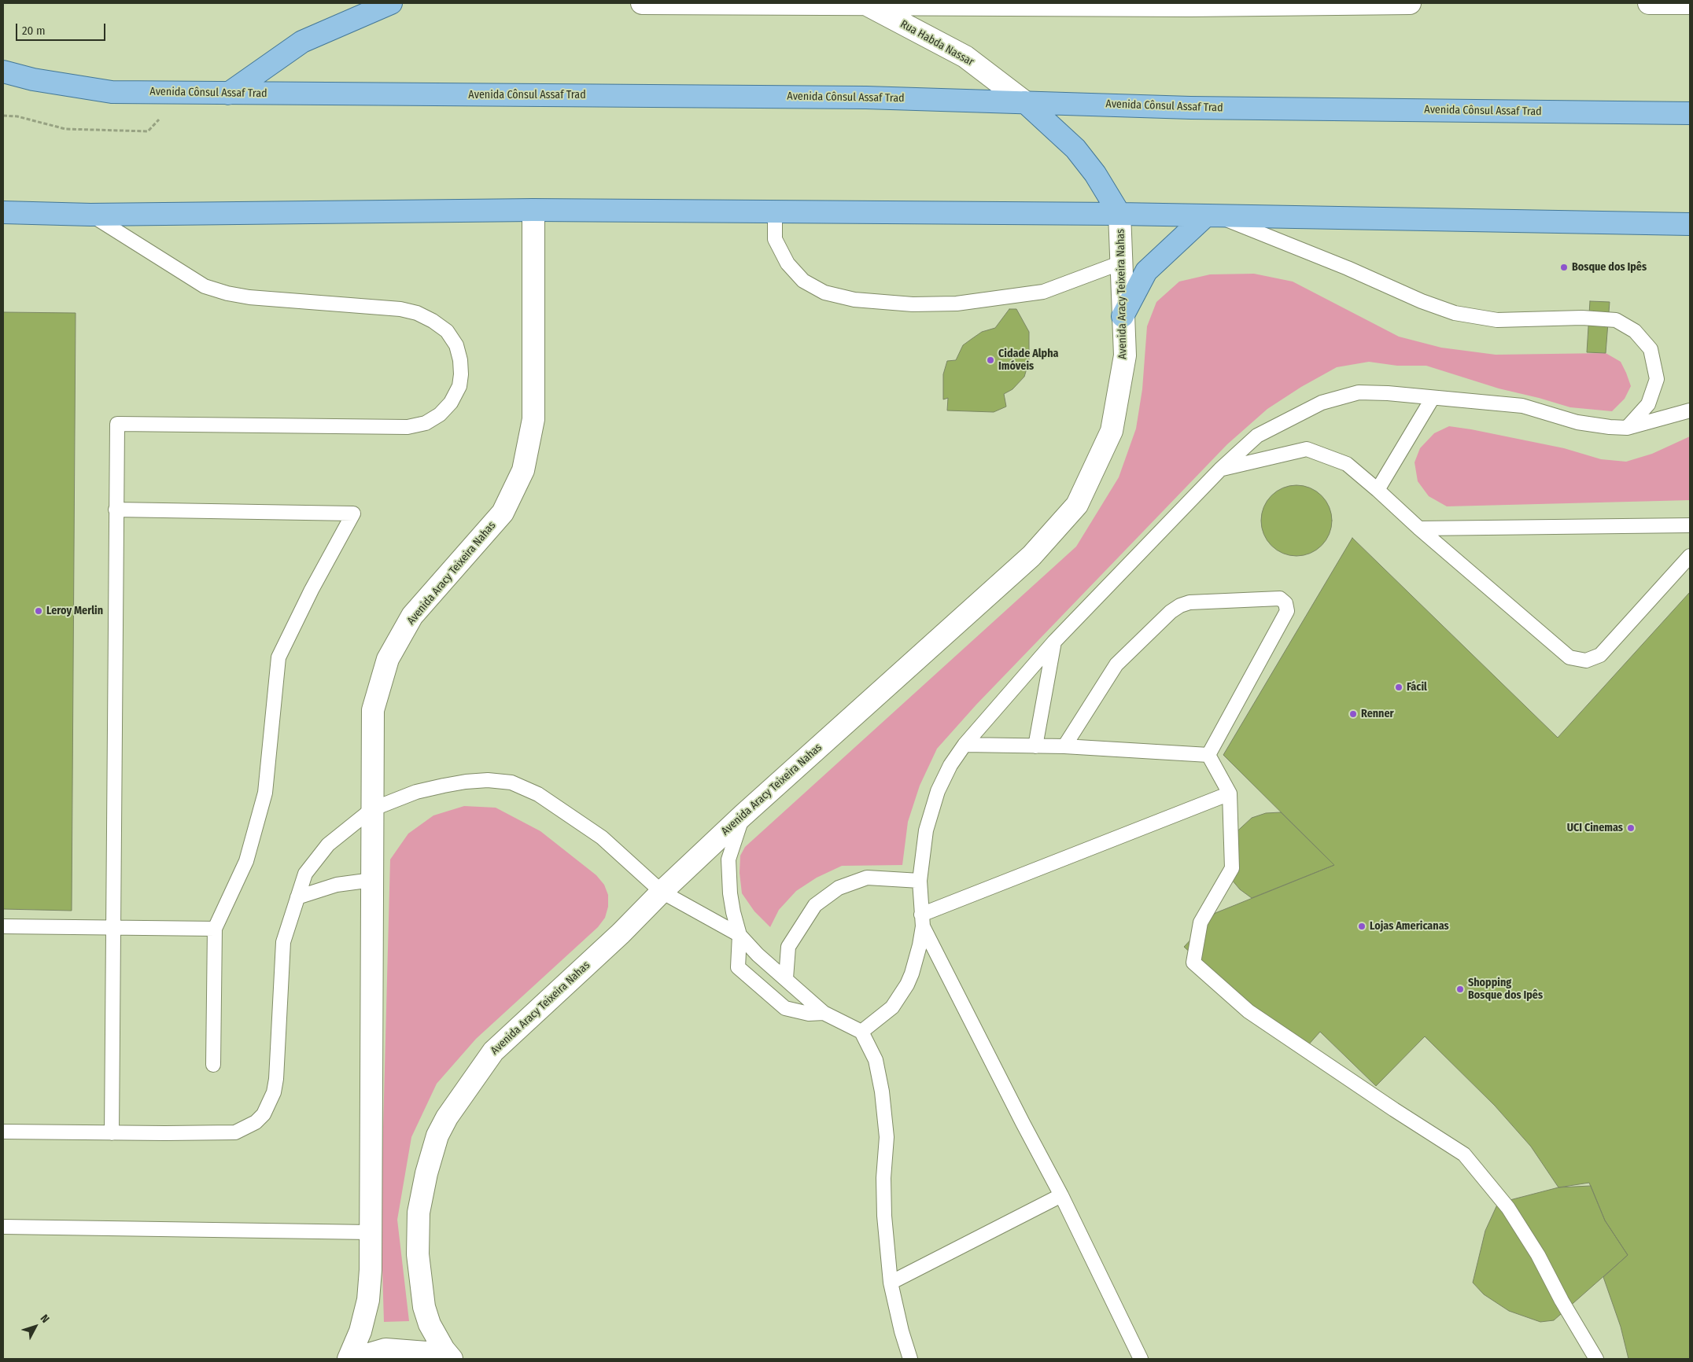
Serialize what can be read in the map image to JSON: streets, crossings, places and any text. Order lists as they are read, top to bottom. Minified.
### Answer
{"streets":{"main road":["Avenida Cônsul Assaf Trad"],"street":["Rua Habda Nassar","Avenida Aracy Teixeira Nahas"]},"crossings":[["Rua Habda Nassar","Avenida Cônsul Assaf Trad"]],"places":["Bosque dos Ipês","Cidade Alpha Imóveis","Leroy Merlin","Fácil","Renner","UCI Cinemas","Lojas Americanas","Shopping Bosque dos Ipês"],"scale_bar":"20 m","north":"top right"}
